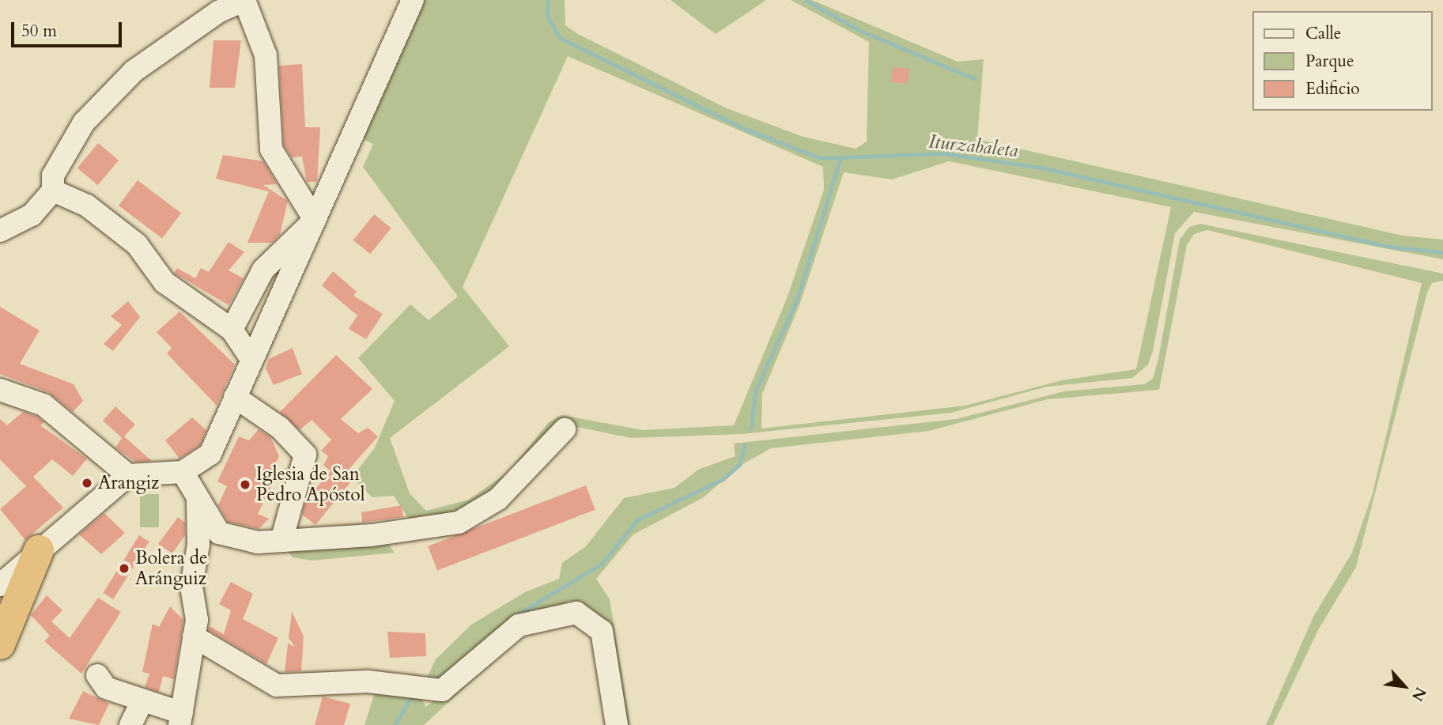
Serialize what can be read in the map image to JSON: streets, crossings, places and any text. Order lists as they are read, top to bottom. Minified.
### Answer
{"water":["Iturzabaleta"],"places":["Arangiz","Iglesia de San Pedro Apóstol","Bolera de Aránguiz"],"legend":["Calle","Parque","Edificio"],"scale_bar":"50 m","north":"bottom right"}
